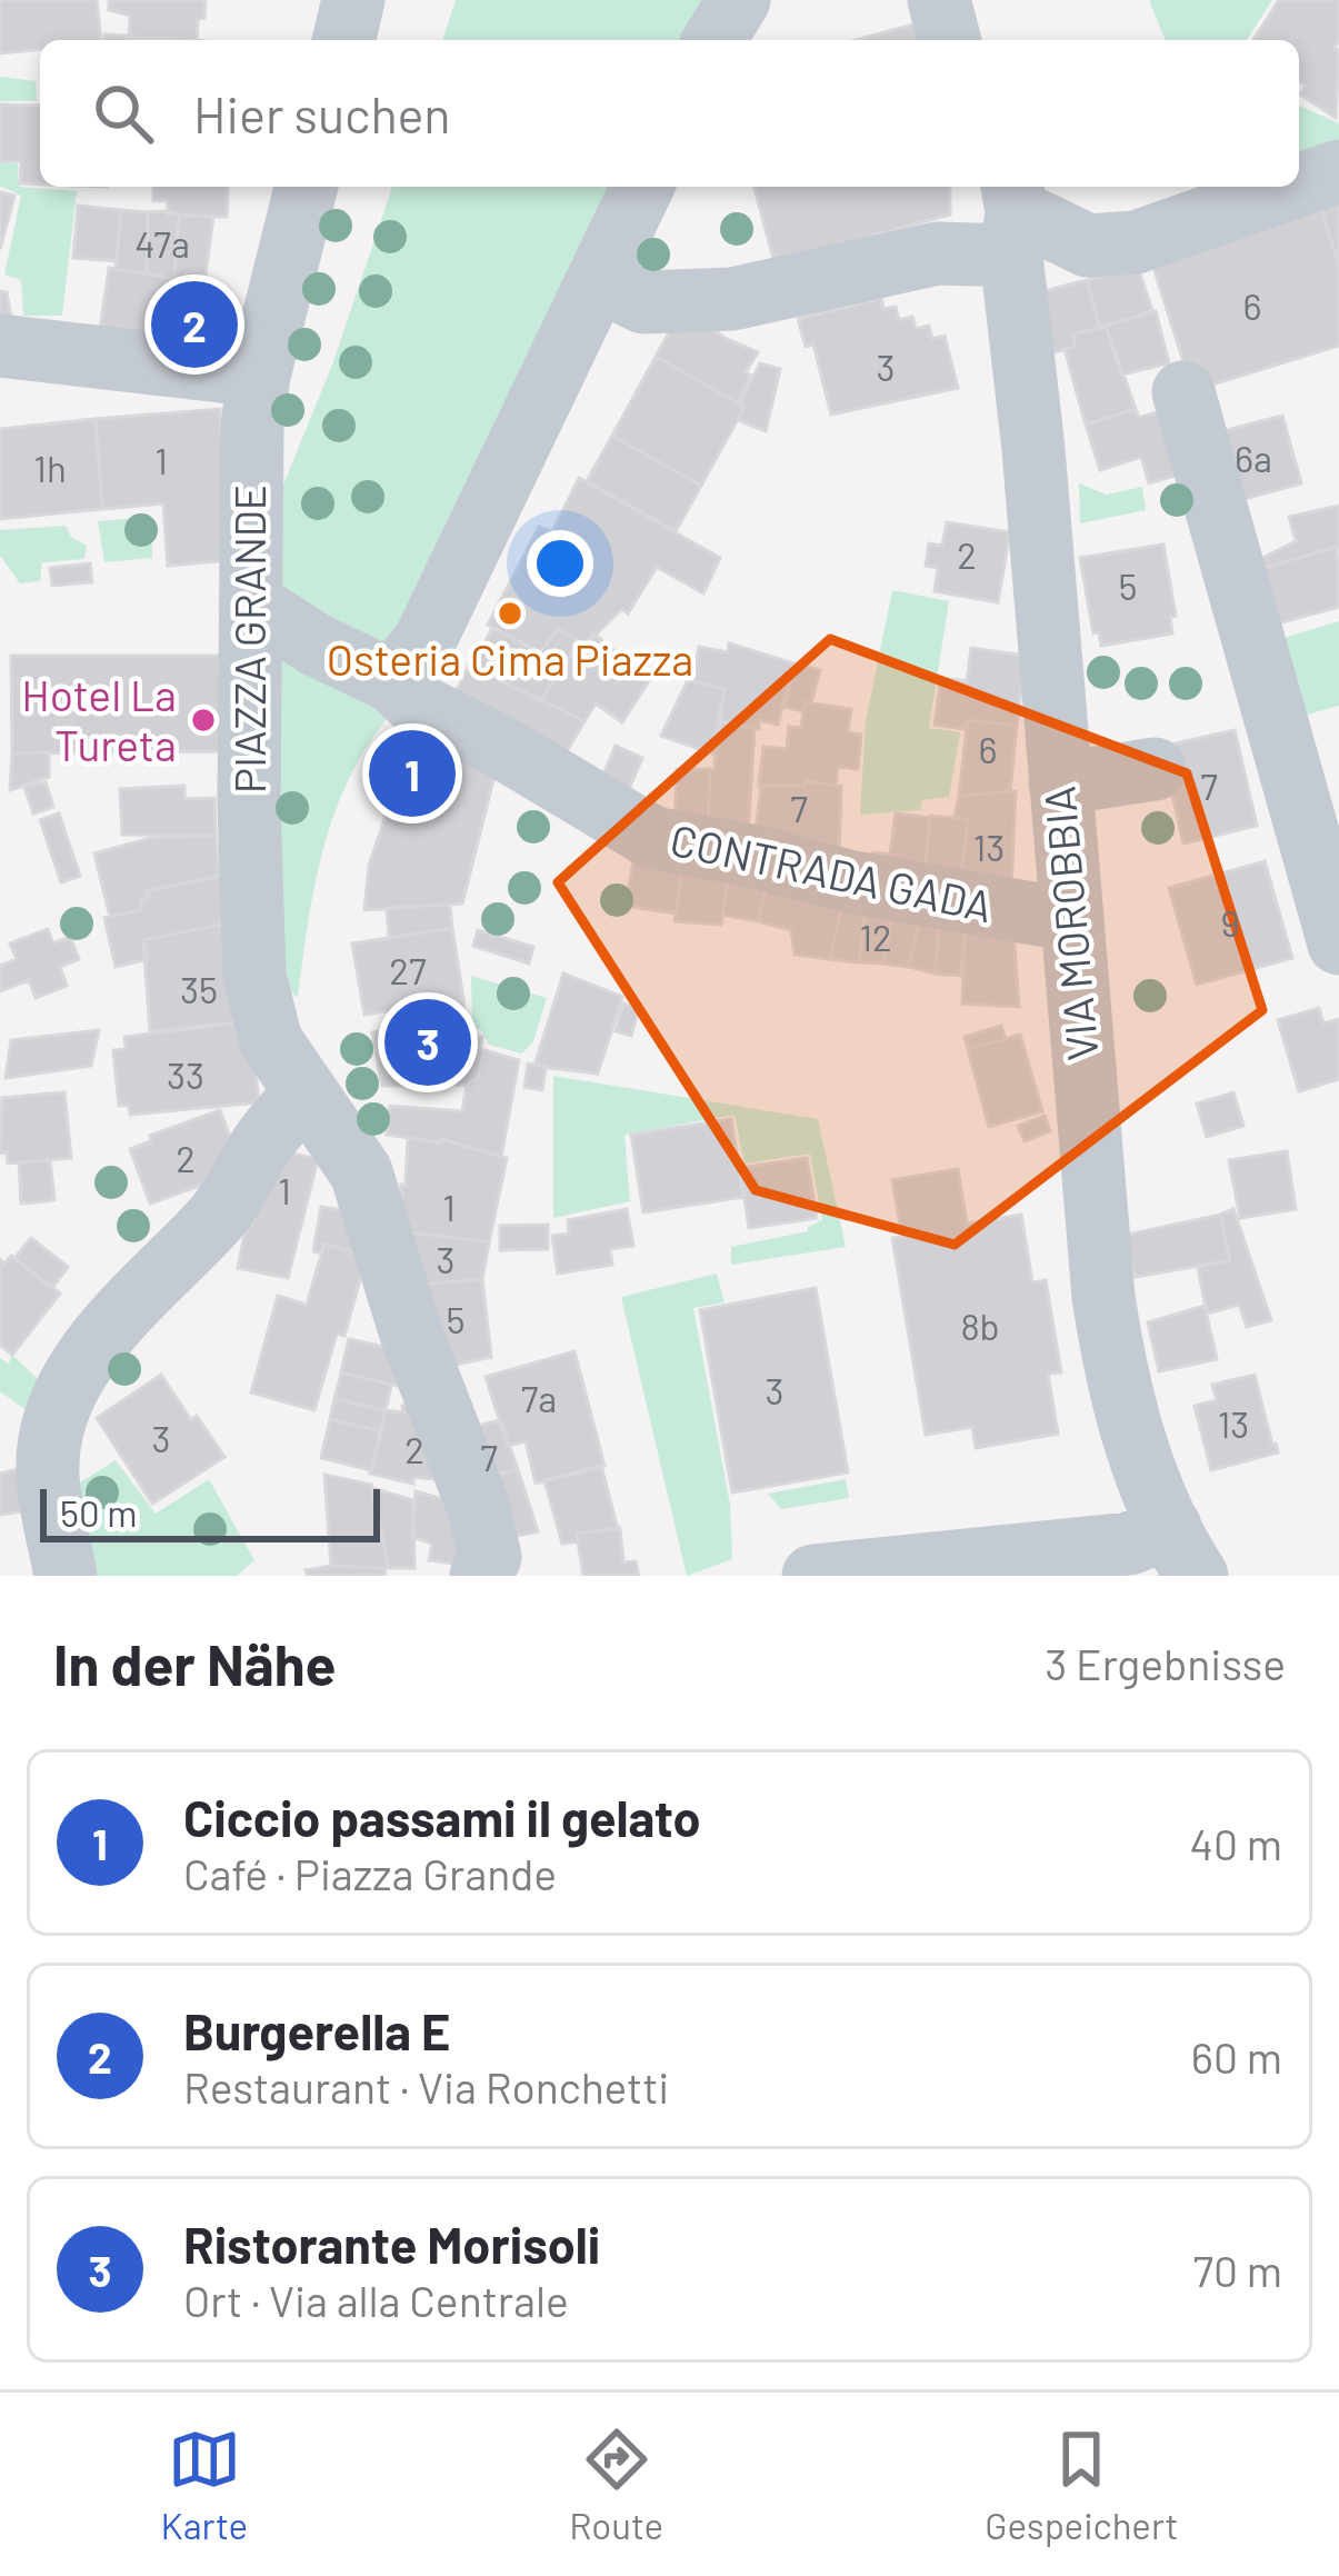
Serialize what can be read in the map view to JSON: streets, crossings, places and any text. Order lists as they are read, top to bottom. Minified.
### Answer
{"streets":{"street":["PIAZZA GRANDE","CONTRADA GADA","VIA MOROBBIA"]},"crossings":[["PIAZZA GRANDE","CONTRADA GADA"],["CONTRADA GADA","VIA MOROBBIA"]],"places":["Osteria Cima Piazza","Hotel La Tureta"],"house_numbers":["47a","6","3","6a","1","1h","2","5","6","7","7","13","9","12","27","35","33","2","1","1","3","5","8b","3","7a","13","3","2","7"],"scale_bar":"50 m","page":{"search":"Hier suchen","pins":["2","1","3"],"scale":"50 m","heading":["In der Nähe","3 Ergebnisse"],"list":[{"mark":"1","name":"Ciccio passami il gelato","note":"Café · Piazza Grande","value":"40 m"},{"mark":"2","name":"Burgerella E","note":"Restaurant · Via Ronchetti","value":"60 m"},{"mark":"3","name":"Ristorante Morisoli","note":"Ort · Via alla Centrale","value":"70 m"}],"nav":["Karte","Route","Gespeichert"]}}
